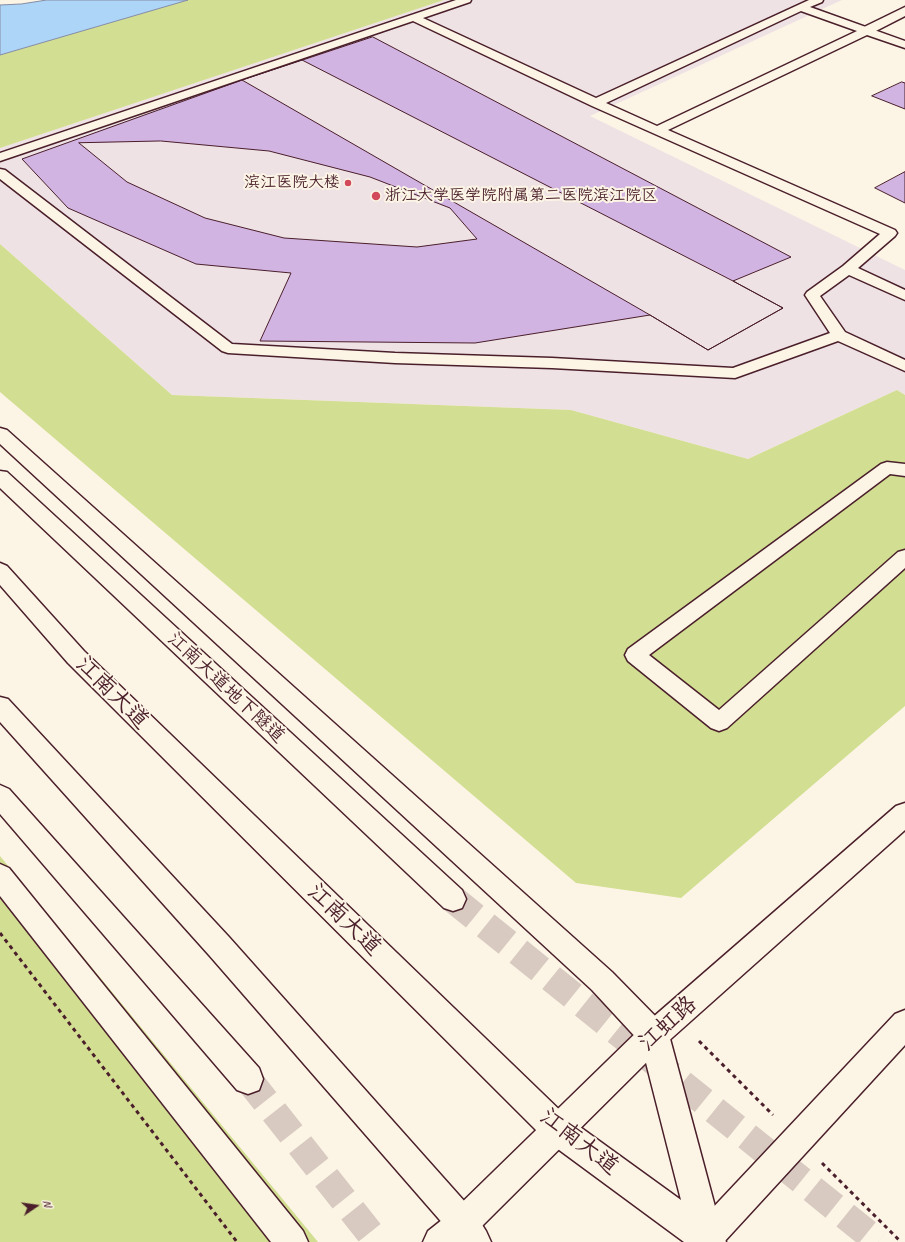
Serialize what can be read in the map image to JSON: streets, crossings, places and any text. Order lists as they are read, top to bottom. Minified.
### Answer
{"streets":{"main road":["江南大道地下隧道","江南大道","江虹路"]},"crossings":[["江南大道","江虹路"]],"places":["滨江医院大楼","浙江大学医学院附属第二医院滨江院区"],"north":"right"}
